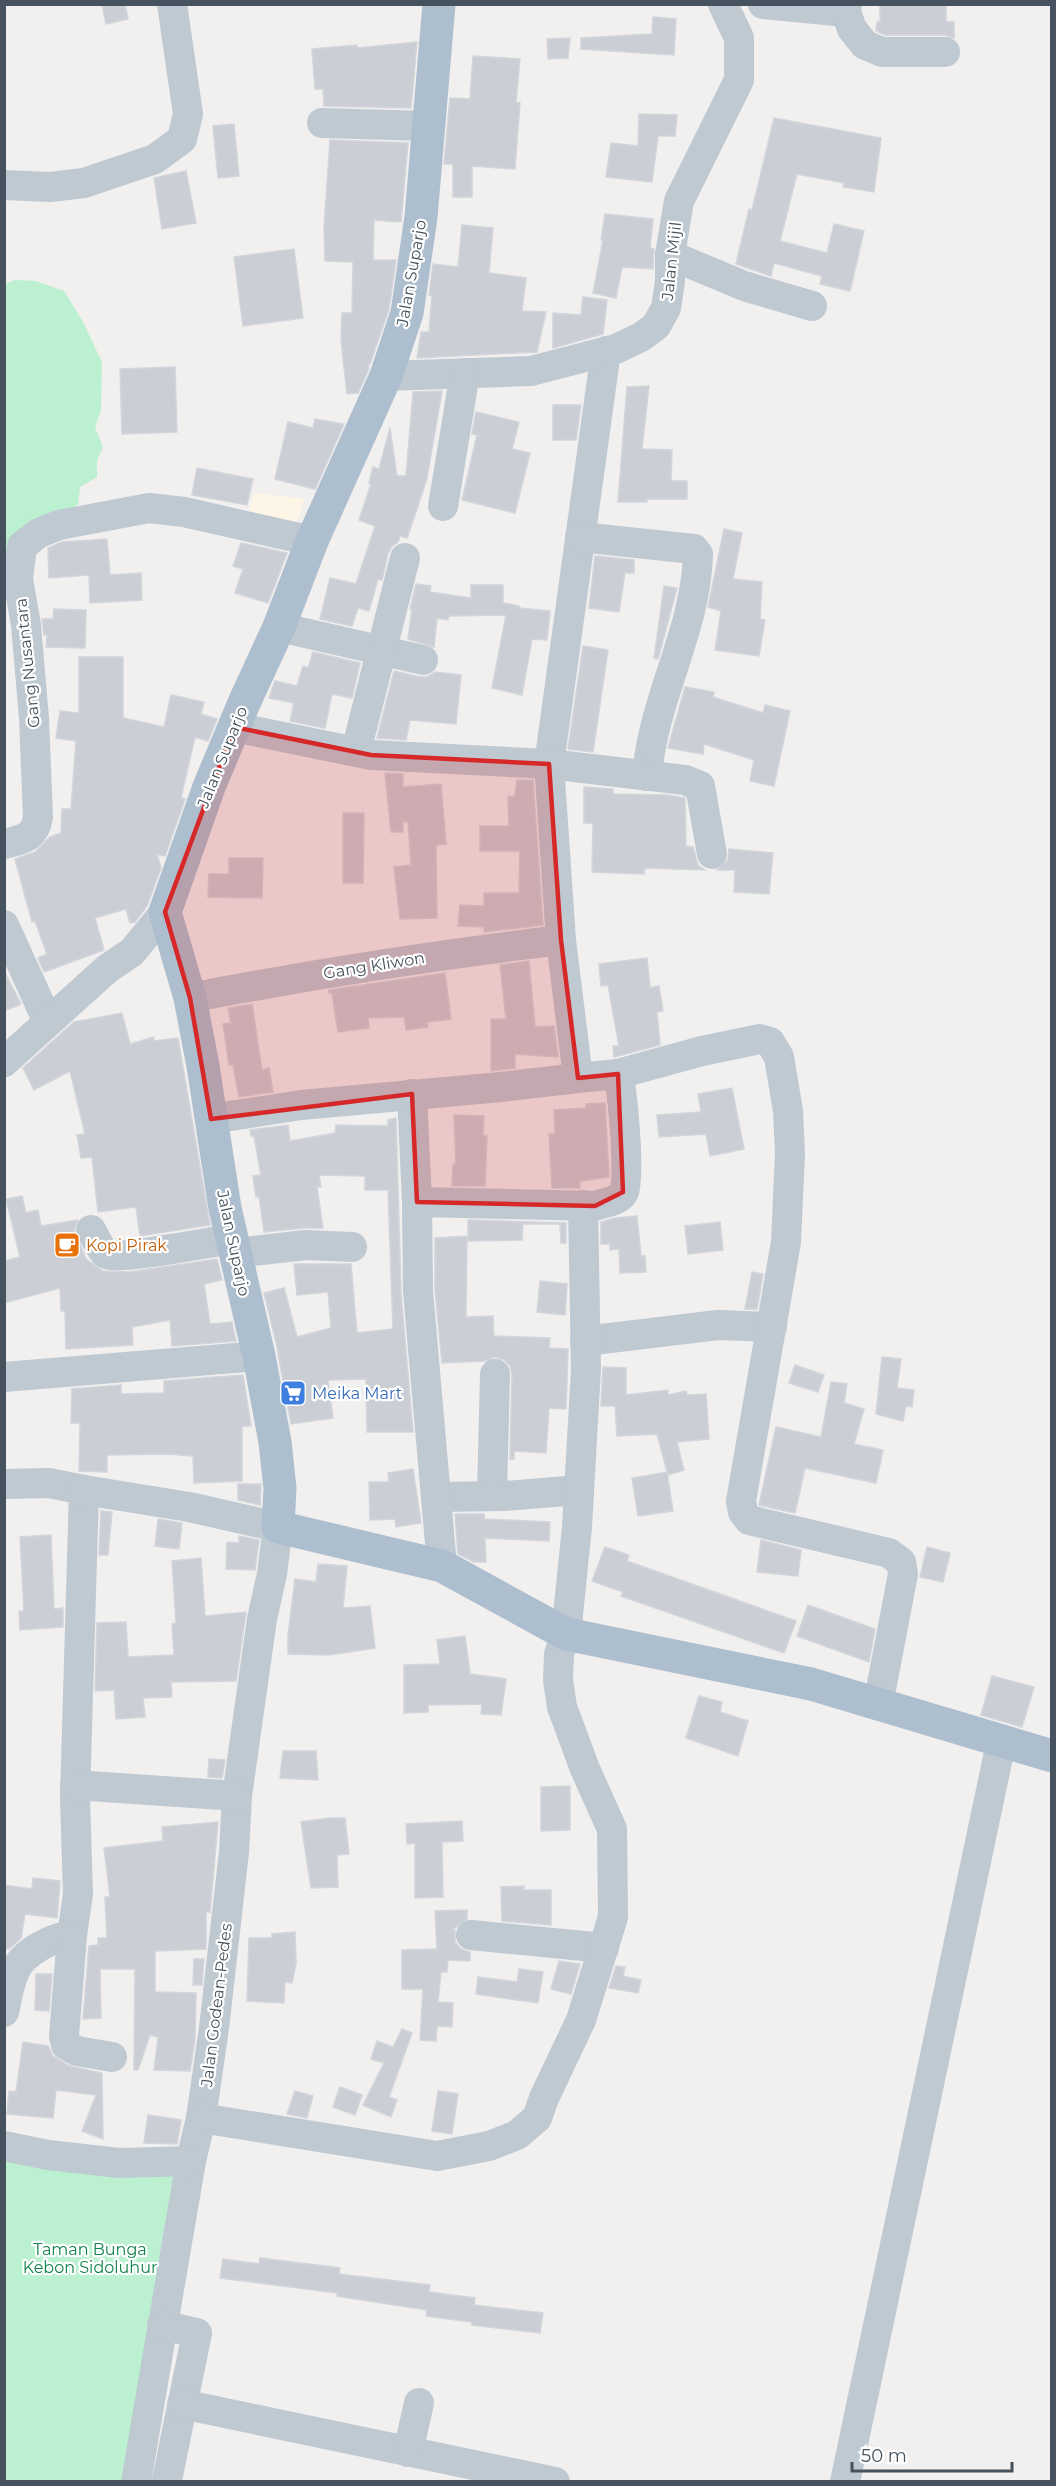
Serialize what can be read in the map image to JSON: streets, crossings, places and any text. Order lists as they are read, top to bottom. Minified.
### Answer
{"streets":{"main road":["Jalan Suparjo"],"street":["Jalan Mijil","Gang Nusantara","Gang Kliwon","Jalan Godean-Pedes"]},"crossings":[["Jalan Mijil","Jalan Suparjo"],["Jalan Suparjo","Gang Nusantara"],["Jalan Suparjo","Gang Kliwon"],["Jalan Suparjo","Jalan Godean-Pedes"]],"parks":["Taman Bunga Kebon Sidoluhur"],"places":{"cafe":["Kopi Pirak"],"supermarket":["Meika Mart"]},"scale_bar":"50 m"}
